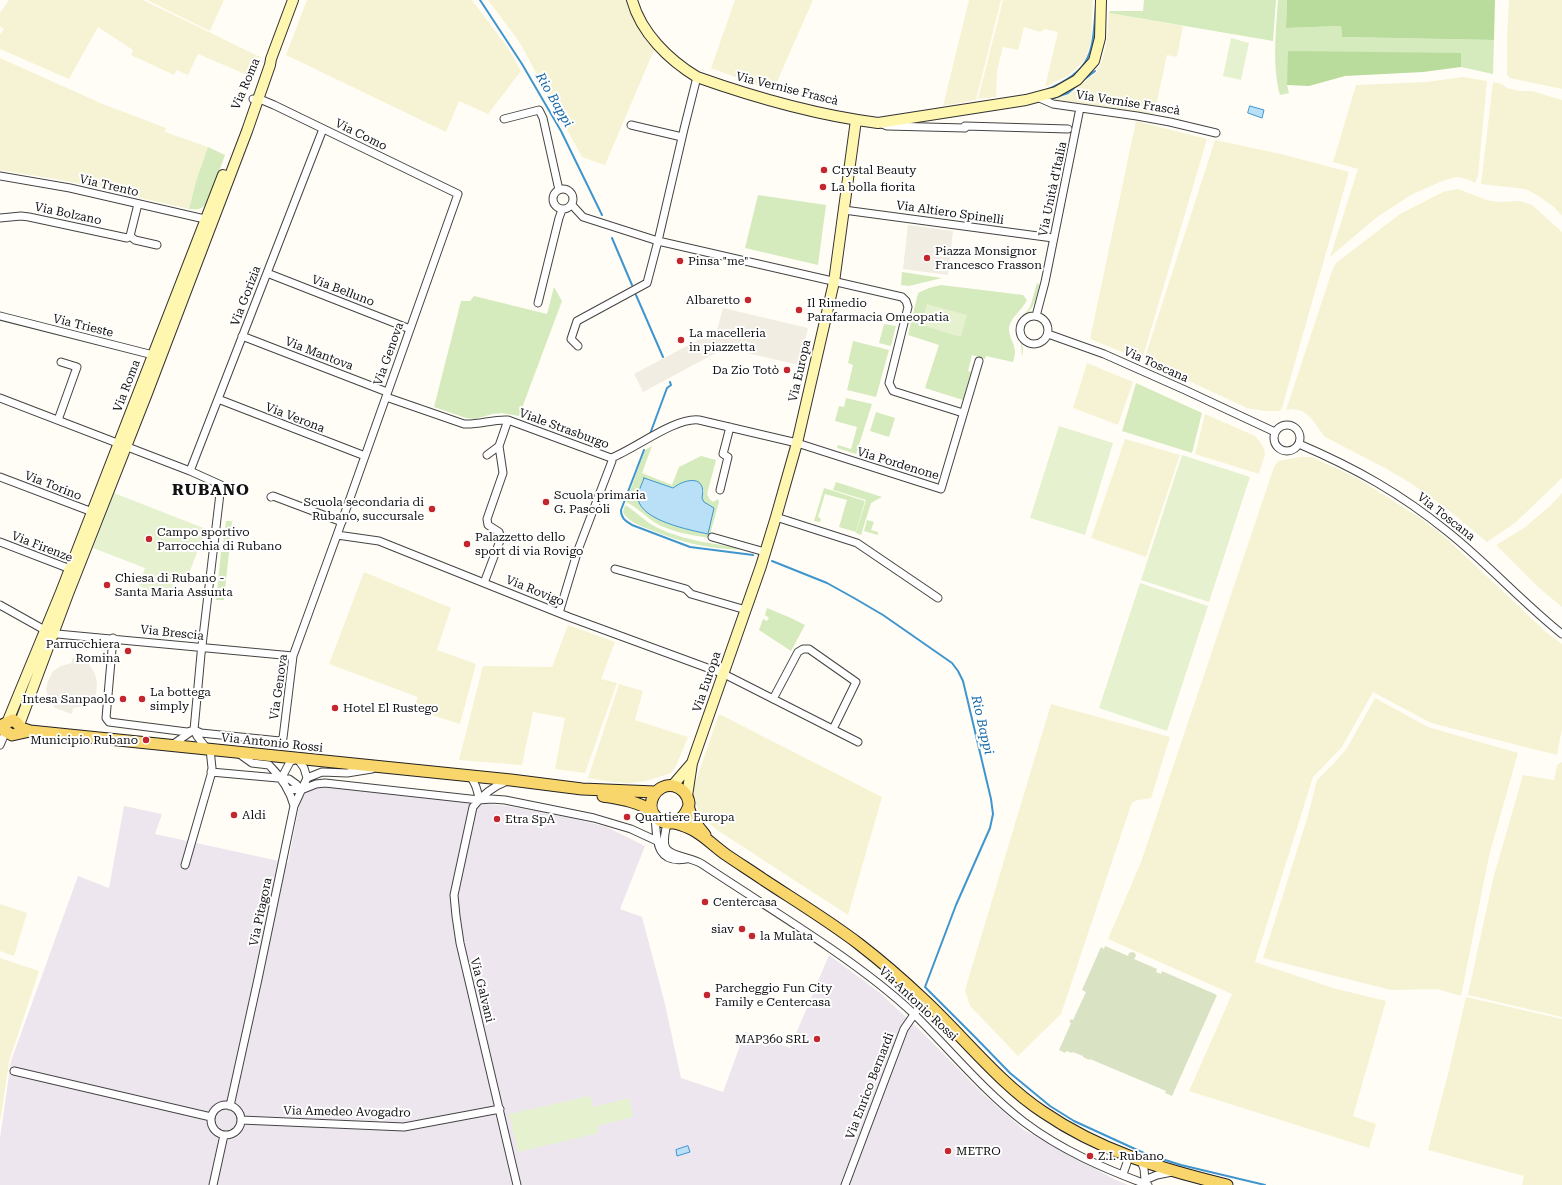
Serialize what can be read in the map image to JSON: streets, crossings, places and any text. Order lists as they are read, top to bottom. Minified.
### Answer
{"streets":{"main road":["Via Antonio Rossi"],"street":["Via Roma","Via Vernise Frascà","Via Como","Via Trento","Via Unità d'Italia","Via Altiero Spinelli","Via Bolzano","Via Belluno","Via Gorizia","Via Trieste","Via Mantova","Via Genova","Via Toscana","Via Europa","Via Verona","Viale Strasburgo","Via Pordenone","Via Torino","Via Firenze","Via Rovigo","Via Brescia","Via Pitagora","Via Galvani","Via Enrico Bernardi","Via Amedeo Avogadro"]},"crossings":[["Via Roma","Via Como"],["Via Roma","Via Trento"],["Via Roma","Via Trieste"],["Via Roma","Via Torino"],["Via Roma","Via Firenze"],["Via Roma","Via Brescia"],["Via Roma","Via Antonio Rossi"],["Via Vernise Frascà","Via Europa"],["Via Como","Via Gorizia"],["Via Como","Via Genova"],["Via Unità d'Italia","Via Altiero Spinelli"],["Via Unità d'Italia","Via Toscana"],["Via Altiero Spinelli","Via Europa"],["Via Belluno","Via Gorizia"],["Via Belluno","Via Genova"],["Via Gorizia","Via Mantova"],["Via Gorizia","Via Verona"],["Via Mantova","Via Genova"],["Via Mantova","Viale Strasburgo"],["Via Genova","Via Verona"],["Via Genova","Viale Strasburgo"],["Via Genova","Via Rovigo"],["Via Genova","Via Brescia"],["Via Genova","Via Antonio Rossi"],["Via Europa","Viale Strasburgo"],["Via Europa","Via Pordenone"],["Via Europa","Via Rovigo"],["Via Europa","Via Antonio Rossi"],["Viale Strasburgo","Via Pordenone"],["Via Brescia","Via Antonio Rossi"],["Via Antonio Rossi","Via Enrico Bernardi"],["Via Pitagora","Via Amedeo Avogadro"],["Via Galvani","Via Amedeo Avogadro"]],"districts":["RUBANO"],"water":["Rio Bappi"],"places":["Crystal Beauty","La bolla fiorita","Piazza Monsignor Francesco Frasson","Pinsa \"me\"","Albaretto","Il Rimedio Parafarmacia Omeopatia","La macelleria in piazzetta","Da Zio Totò","Scuola primaria G. Pascoli","Scuola secondaria di Rubano, succursale","Campo sportivo Parrocchia di Rubano","Palazzetto dello sport di via Rovigo","Chiesa di Rubano - Santa Maria Assunta","Parrucchiera Romina","Intesa Sanpaolo","La bottega simply","Hotel El Rustego","Municipio Rubano","Aldi","Quartiere Europa","Etra SpA","Centercasa","siav","la Mulata","Parcheggio Fun City Family e Centercasa","MAP360 SRL","METRO","Z.I. Rubano"]}
